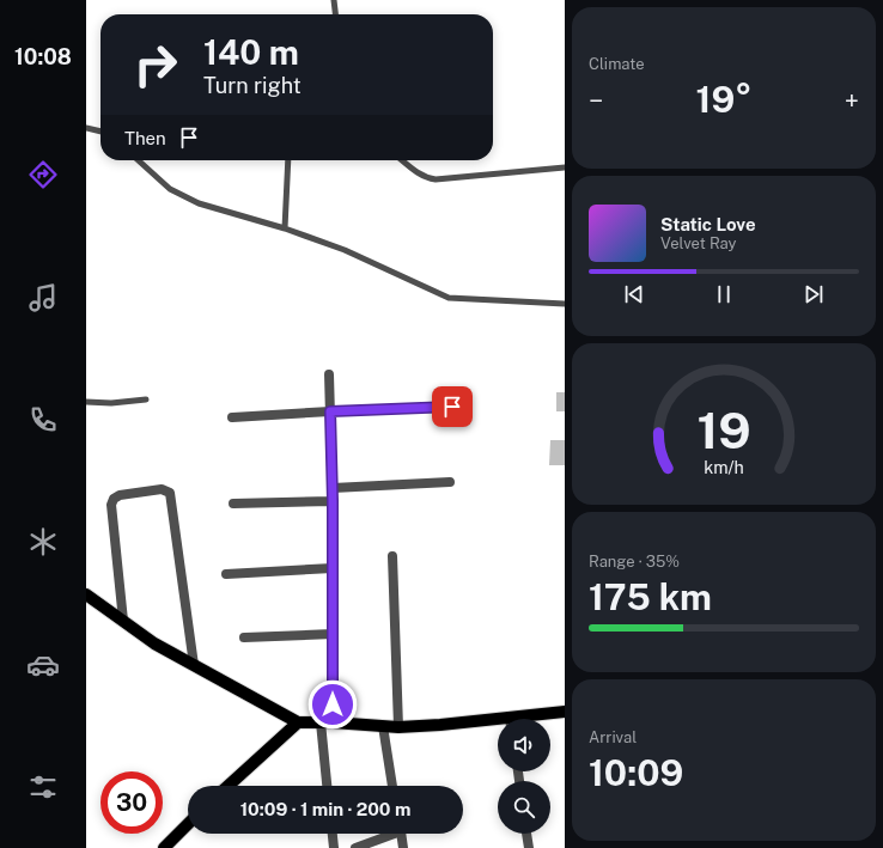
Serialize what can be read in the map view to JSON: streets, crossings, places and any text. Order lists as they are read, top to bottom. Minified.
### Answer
{"page":{"tabs":"10:08","tile":["Climate",["Range · 35%","175 km"],["Arrival","10:09"]],"turn":["140 m","Turn right"],"heat":["−","19°","+"],"then":"Then","song":["Static Love","Velvet Ray"],"limit":"30","trip":"10:09 · 1 min · 200 m","gauge":["19","km/h"]}}
